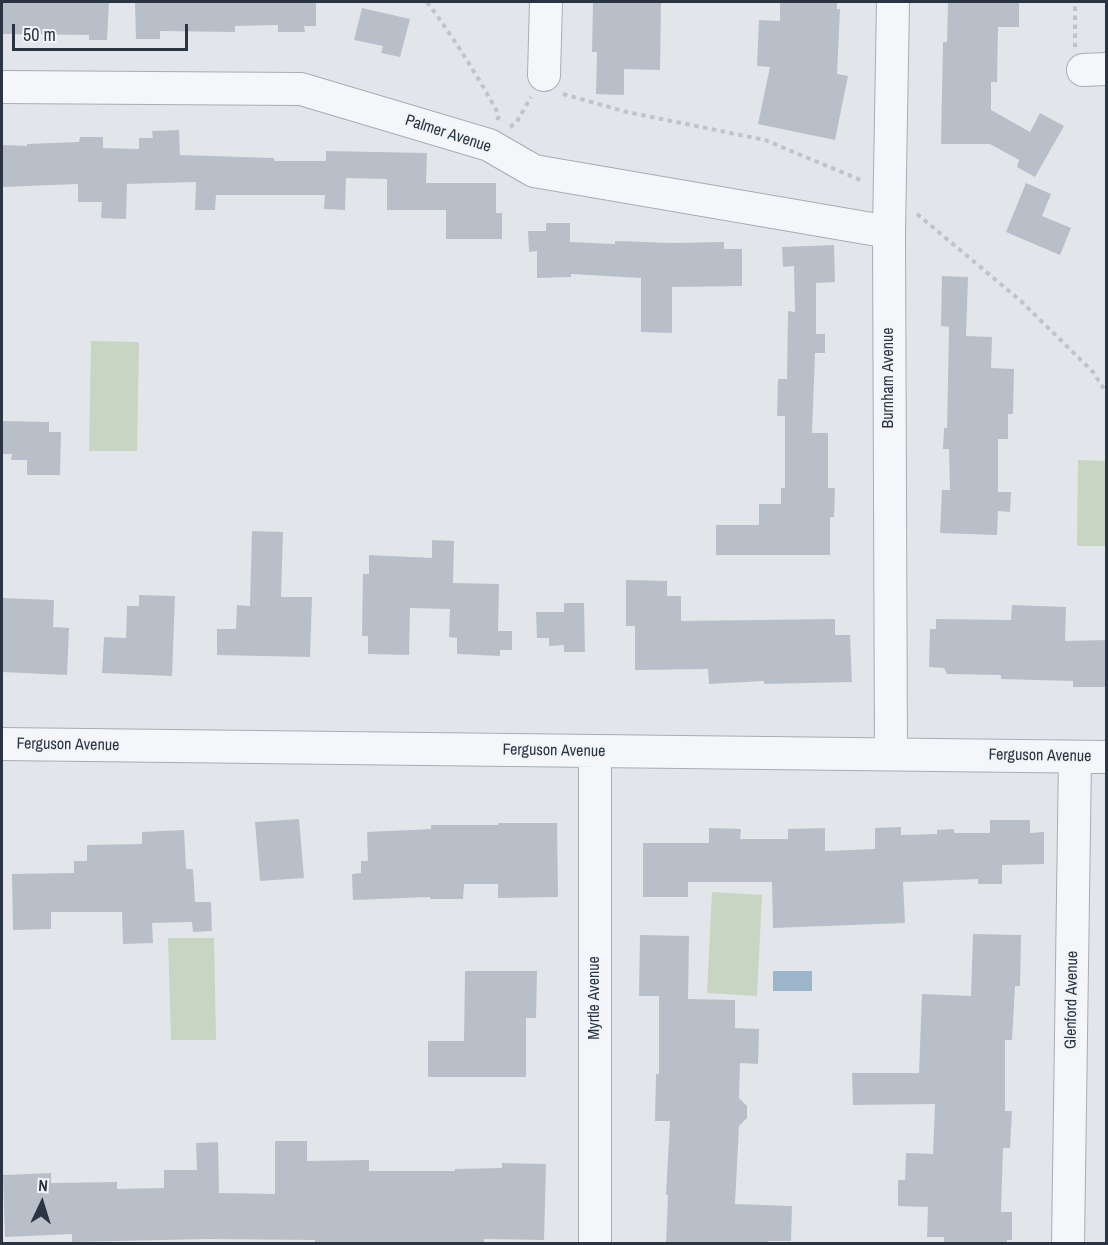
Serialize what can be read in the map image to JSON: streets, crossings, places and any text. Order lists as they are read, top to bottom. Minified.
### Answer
{"streets":{"street":["Palmer Avenue","Burnham Avenue","Ferguson Avenue","Myrtle Avenue","Glenford Avenue"]},"crossings":[["Palmer Avenue","Burnham Avenue"],["Burnham Avenue","Ferguson Avenue"],["Ferguson Avenue","Myrtle Avenue"],["Ferguson Avenue","Glenford Avenue"]],"scale_bar":"50 m","north":"top"}
